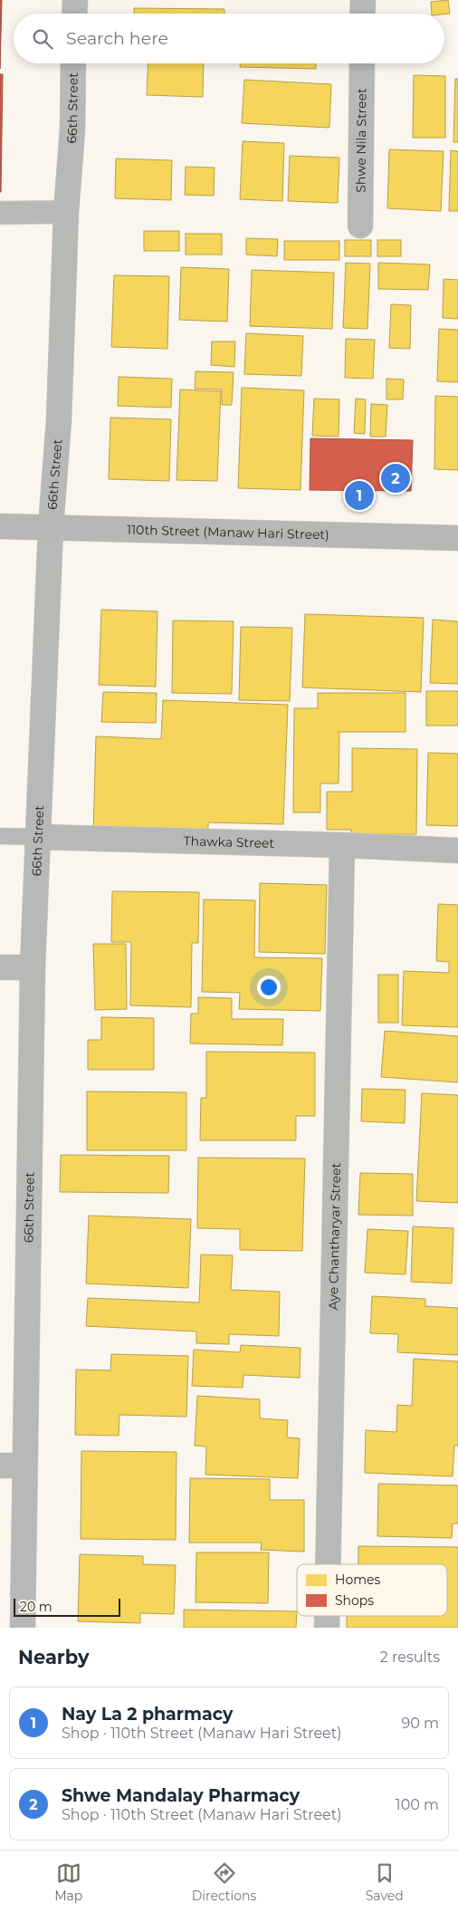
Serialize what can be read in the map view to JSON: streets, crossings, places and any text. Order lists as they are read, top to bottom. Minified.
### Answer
{"streets":{"main road":["110th Street (Manaw Hari Street)"],"street":["66th Street","Shwe Nila Street","Thawka Street","Aye Chantharyar Street"]},"crossings":[["66th Street","110th Street (Manaw Hari Street)"],["66th Street","Thawka Street"],["Thawka Street","Aye Chantharyar Street"]],"legend":["Homes","Shops"],"scale_bar":"20 m","page":{"search":"Search here","pins":["2","1"],"scale":"20 m","heading":["Nearby","2 results"],"list":[{"mark":"1","name":"Nay La 2 pharmacy","note":"Shop · 110th Street (Manaw Hari Street)","value":"90 m"},{"mark":"2","name":"Shwe Mandalay Pharmacy","note":"Shop · 110th Street (Manaw Hari Street)","value":"100 m"}],"nav":["Map","Directions","Saved"]}}
